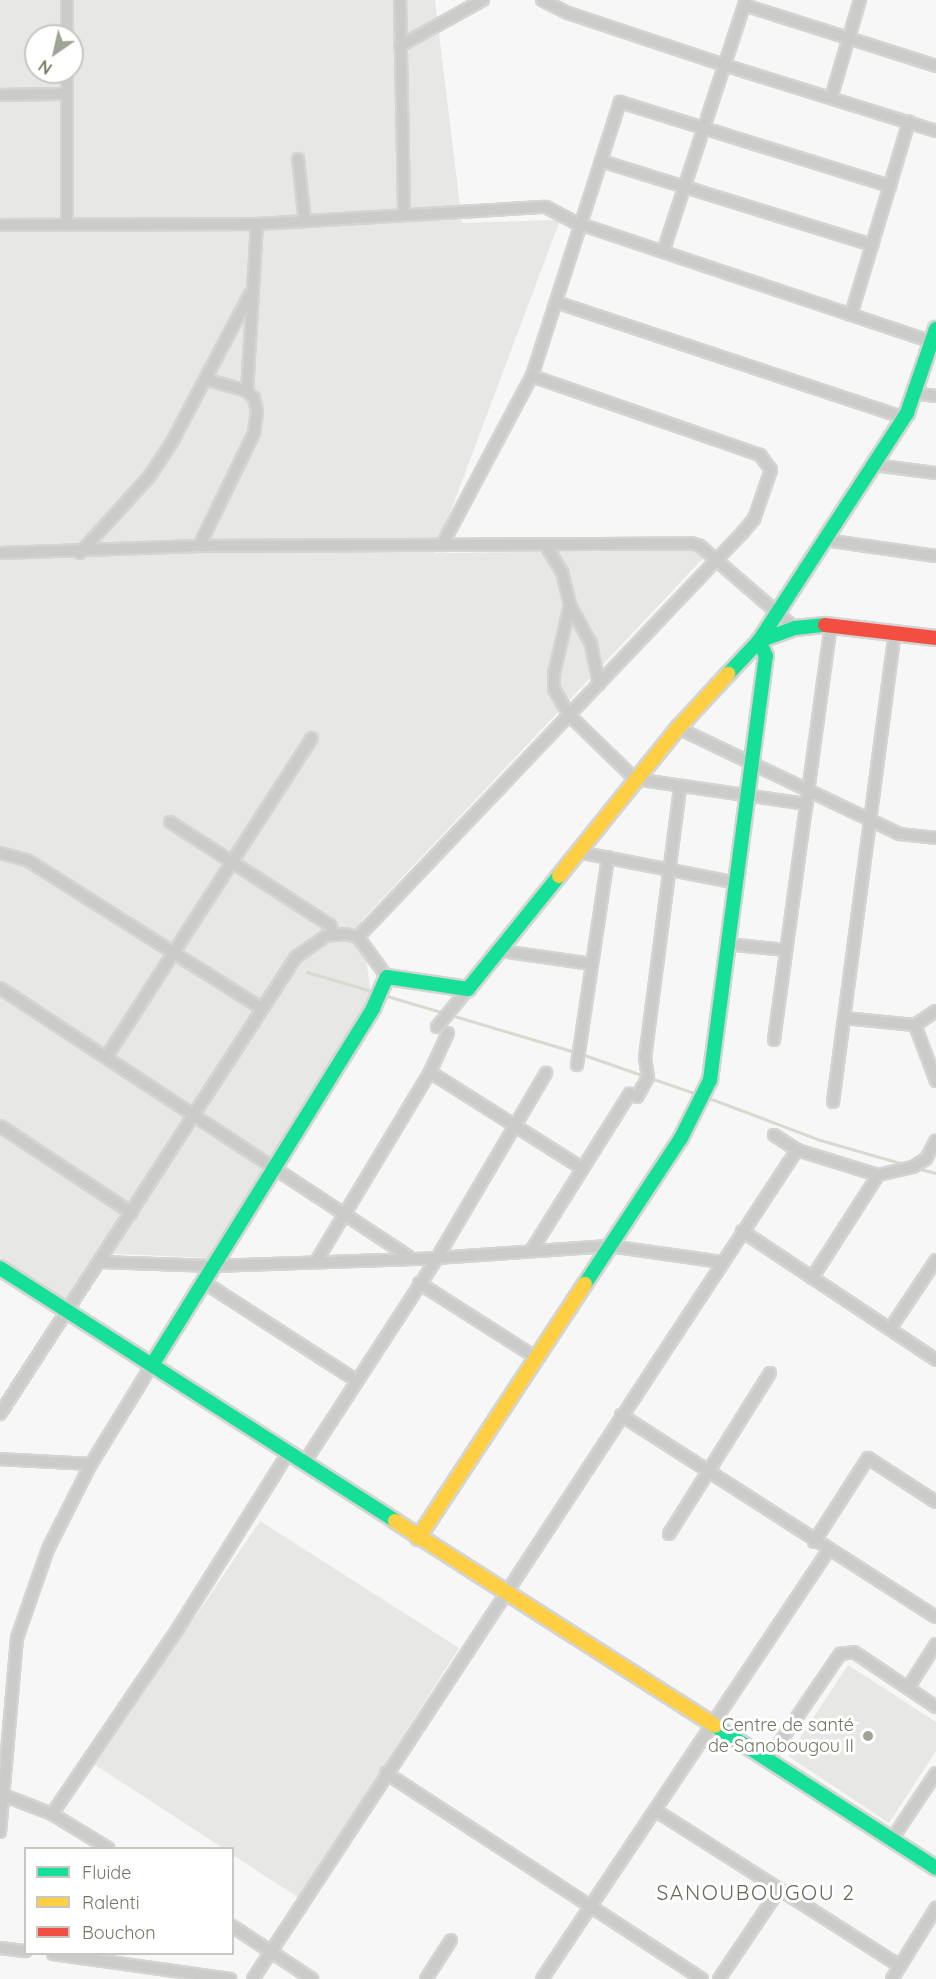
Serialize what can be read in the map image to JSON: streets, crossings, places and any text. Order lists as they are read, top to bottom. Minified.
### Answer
{"districts":["SANOUBOUGOU 2"],"places":["Centre de santé de Sanobougou II"],"legend":["Fluide","Ralenti","Bouchon"],"north":"bottom left"}
